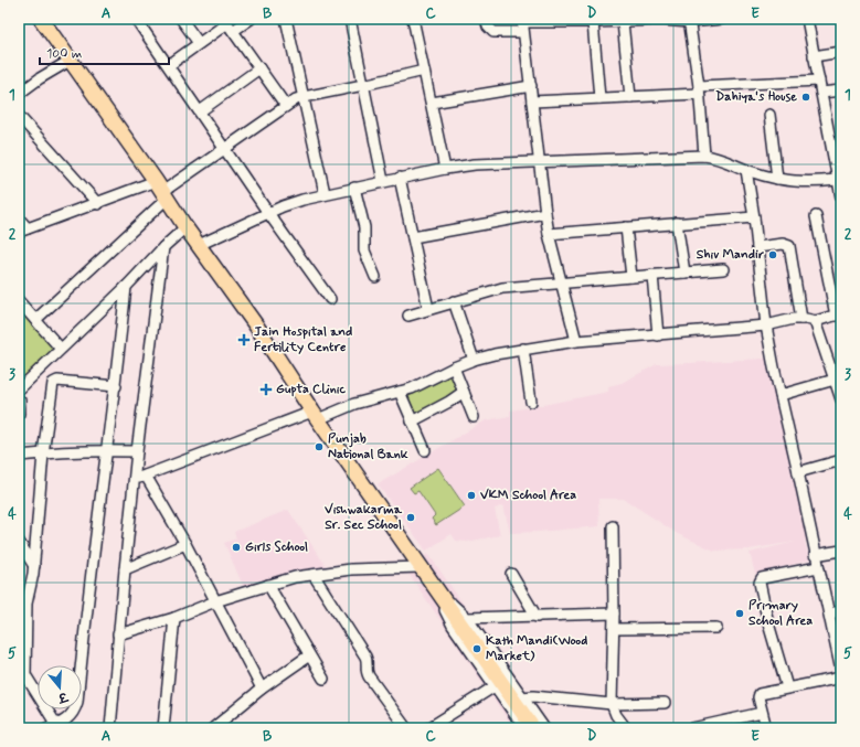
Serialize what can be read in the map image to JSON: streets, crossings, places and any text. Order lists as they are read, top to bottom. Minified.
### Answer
{"places":{"other":["Dahiya's House","Shiv Mandir","Punjab National Bank","VKM School Area","Vishwakarma Sr. Sec School","Girls School","Primary School Area","Kath Mandi(Wood Market)"],"health":["Jain Hospital and Fertility Centre","Gupta Clinic"]},"scale_bar":"100 m","north":"bottom","grid":{"columns":["A","B","C","D","E"],"rows":["1","2","3","4","5"]}}
